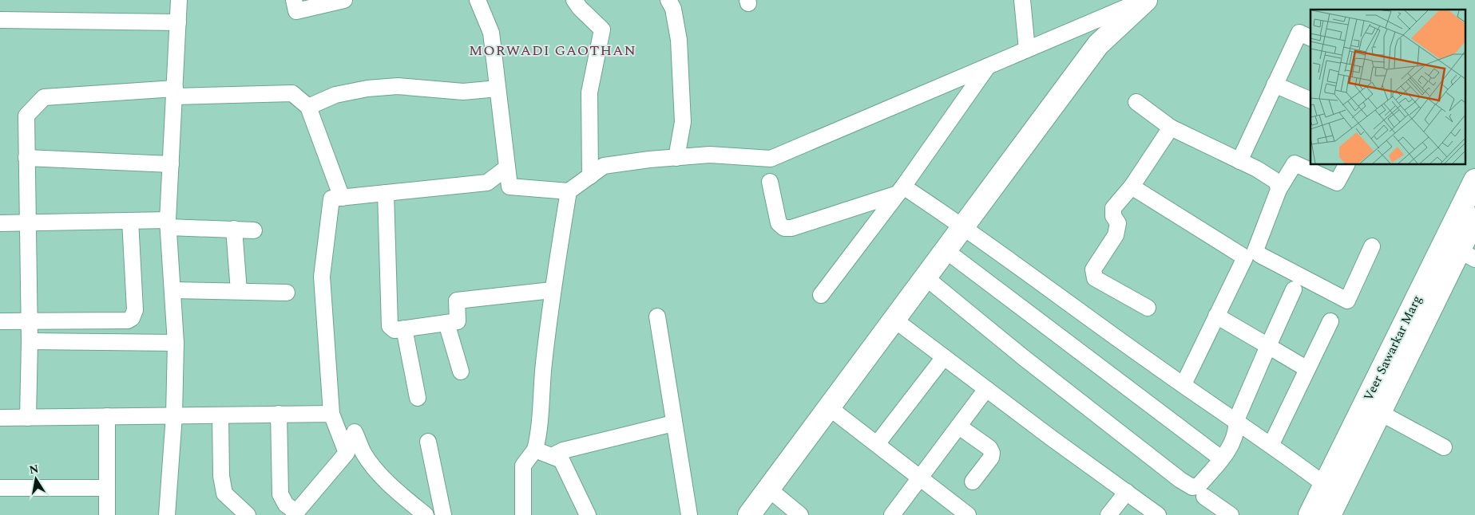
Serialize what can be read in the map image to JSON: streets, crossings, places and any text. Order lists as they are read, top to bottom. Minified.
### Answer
{"streets":{"street":["Veer Sawarkar Marg"]},"districts":["MORWADI GAOTHAN"],"north":"top"}
